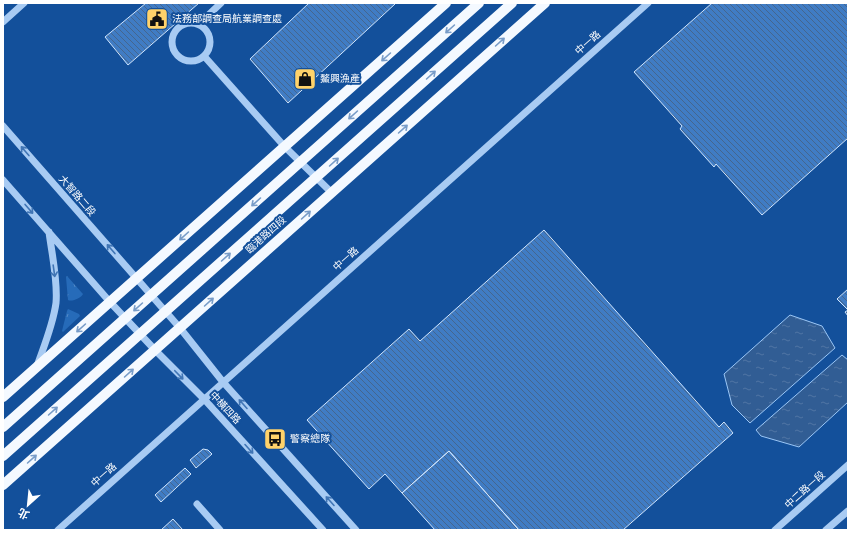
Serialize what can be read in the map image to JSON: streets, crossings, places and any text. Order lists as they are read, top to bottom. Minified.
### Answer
{"streets":{"main road":["臨港路四段"],"street":["中一路","大智路二段","中橫四路","中二路一段"]},"crossings":[["中一路","中橫四路"],["大智路二段","臨港路四段"],["大智路二段","中橫四路"],["臨港路四段","中橫四路"]],"places":{"public building":["法務部調查局航業調查處"],"shop":["鰲興漁產"],"bus stop":["警察總隊"]},"north":"bottom left"}
